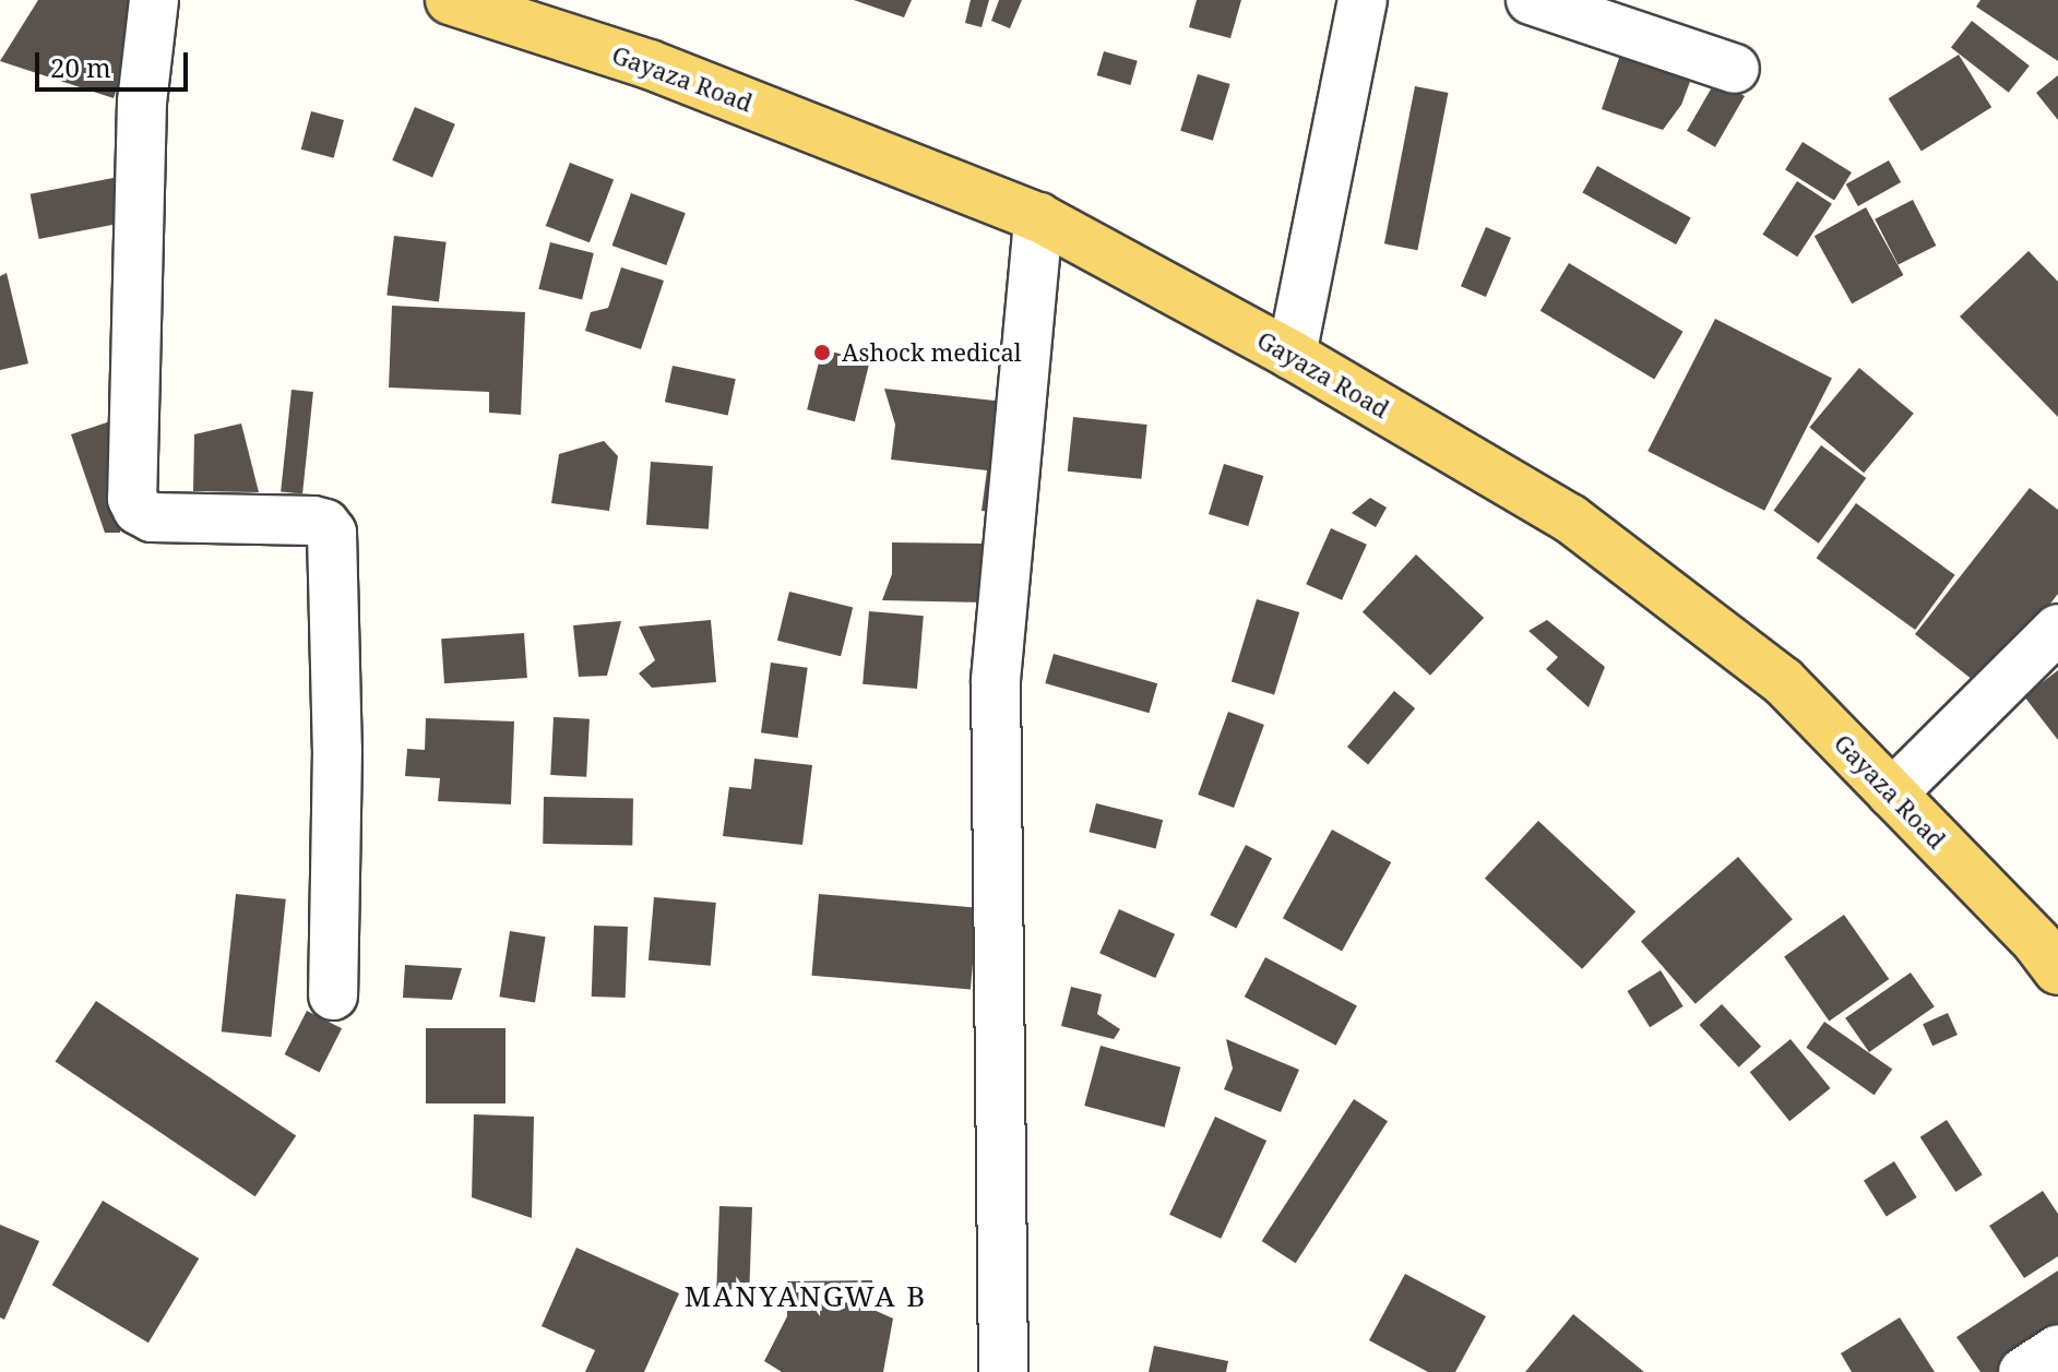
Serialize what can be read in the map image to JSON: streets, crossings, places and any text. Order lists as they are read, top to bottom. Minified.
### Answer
{"streets":{"main road":["Gayaza Road"]},"districts":["MANYANGWA B"],"places":["Ashock medical"],"scale_bar":"20 m"}
